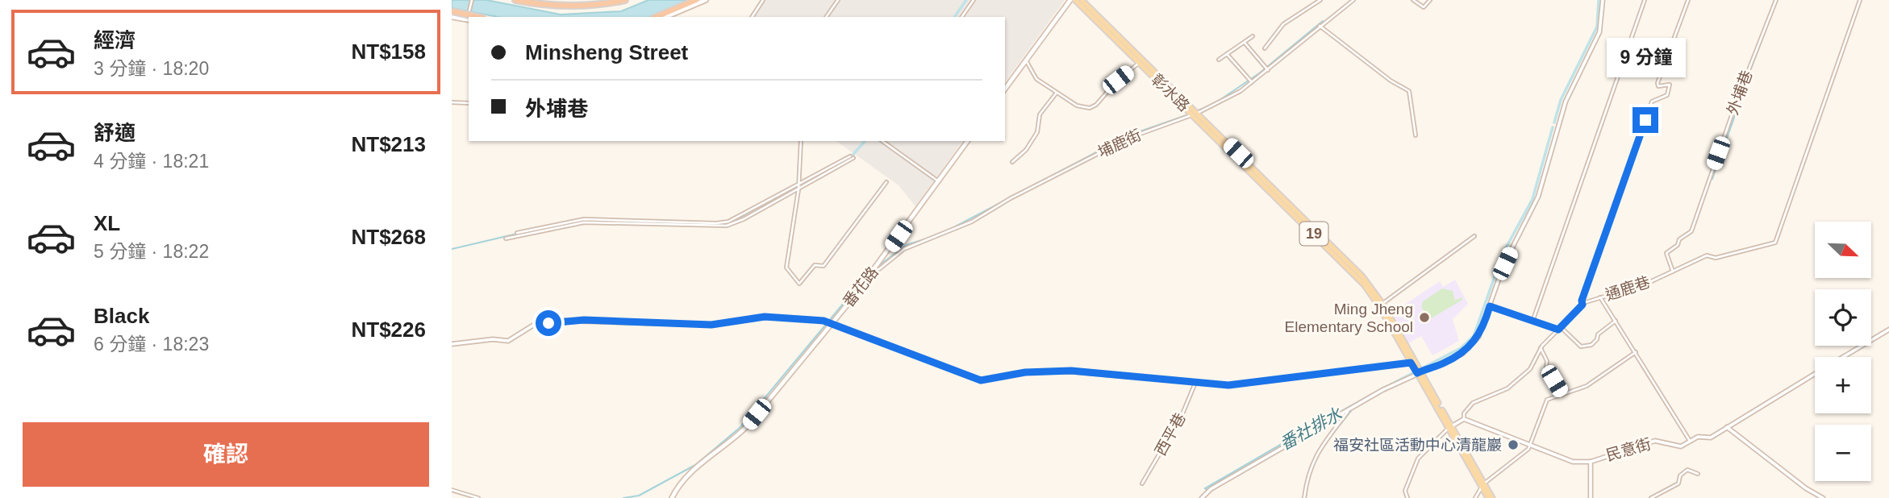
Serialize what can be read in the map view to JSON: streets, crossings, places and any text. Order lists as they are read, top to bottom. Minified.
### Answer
{"streets":{"main road":["彰水路","19","番花路"],"street":["外埔巷","埔鹿街","通鹿巷","西平巷","民意街"]},"crossings":[["彰水路","埔鹿街"],["彰水路","19"],["外埔巷","通鹿巷"],["埔鹿街","19"],["埔鹿街","番花路"],["通鹿巷","民意街"]],"water":["番社排水"],"places":["Ming Jheng Elementary School","福安社區活動中心清龍巖"],"north":"bottom right","page":{"list":[{"name":"經濟","note":"3 分鐘 · 18:20","value":"NT$158"},{"name":"舒適","note":"4 分鐘 · 18:21","value":"NT$213"},{"name":"XL","note":"5 分鐘 · 18:22","value":"NT$268"},{"name":"Black","note":"6 分鐘 · 18:23","value":"NT$226"}],"banner":["Minsheng Street","外埔巷"],"bubble":"9 分鐘","map_buttons":["+","−"],"buttons":"確認"}}
